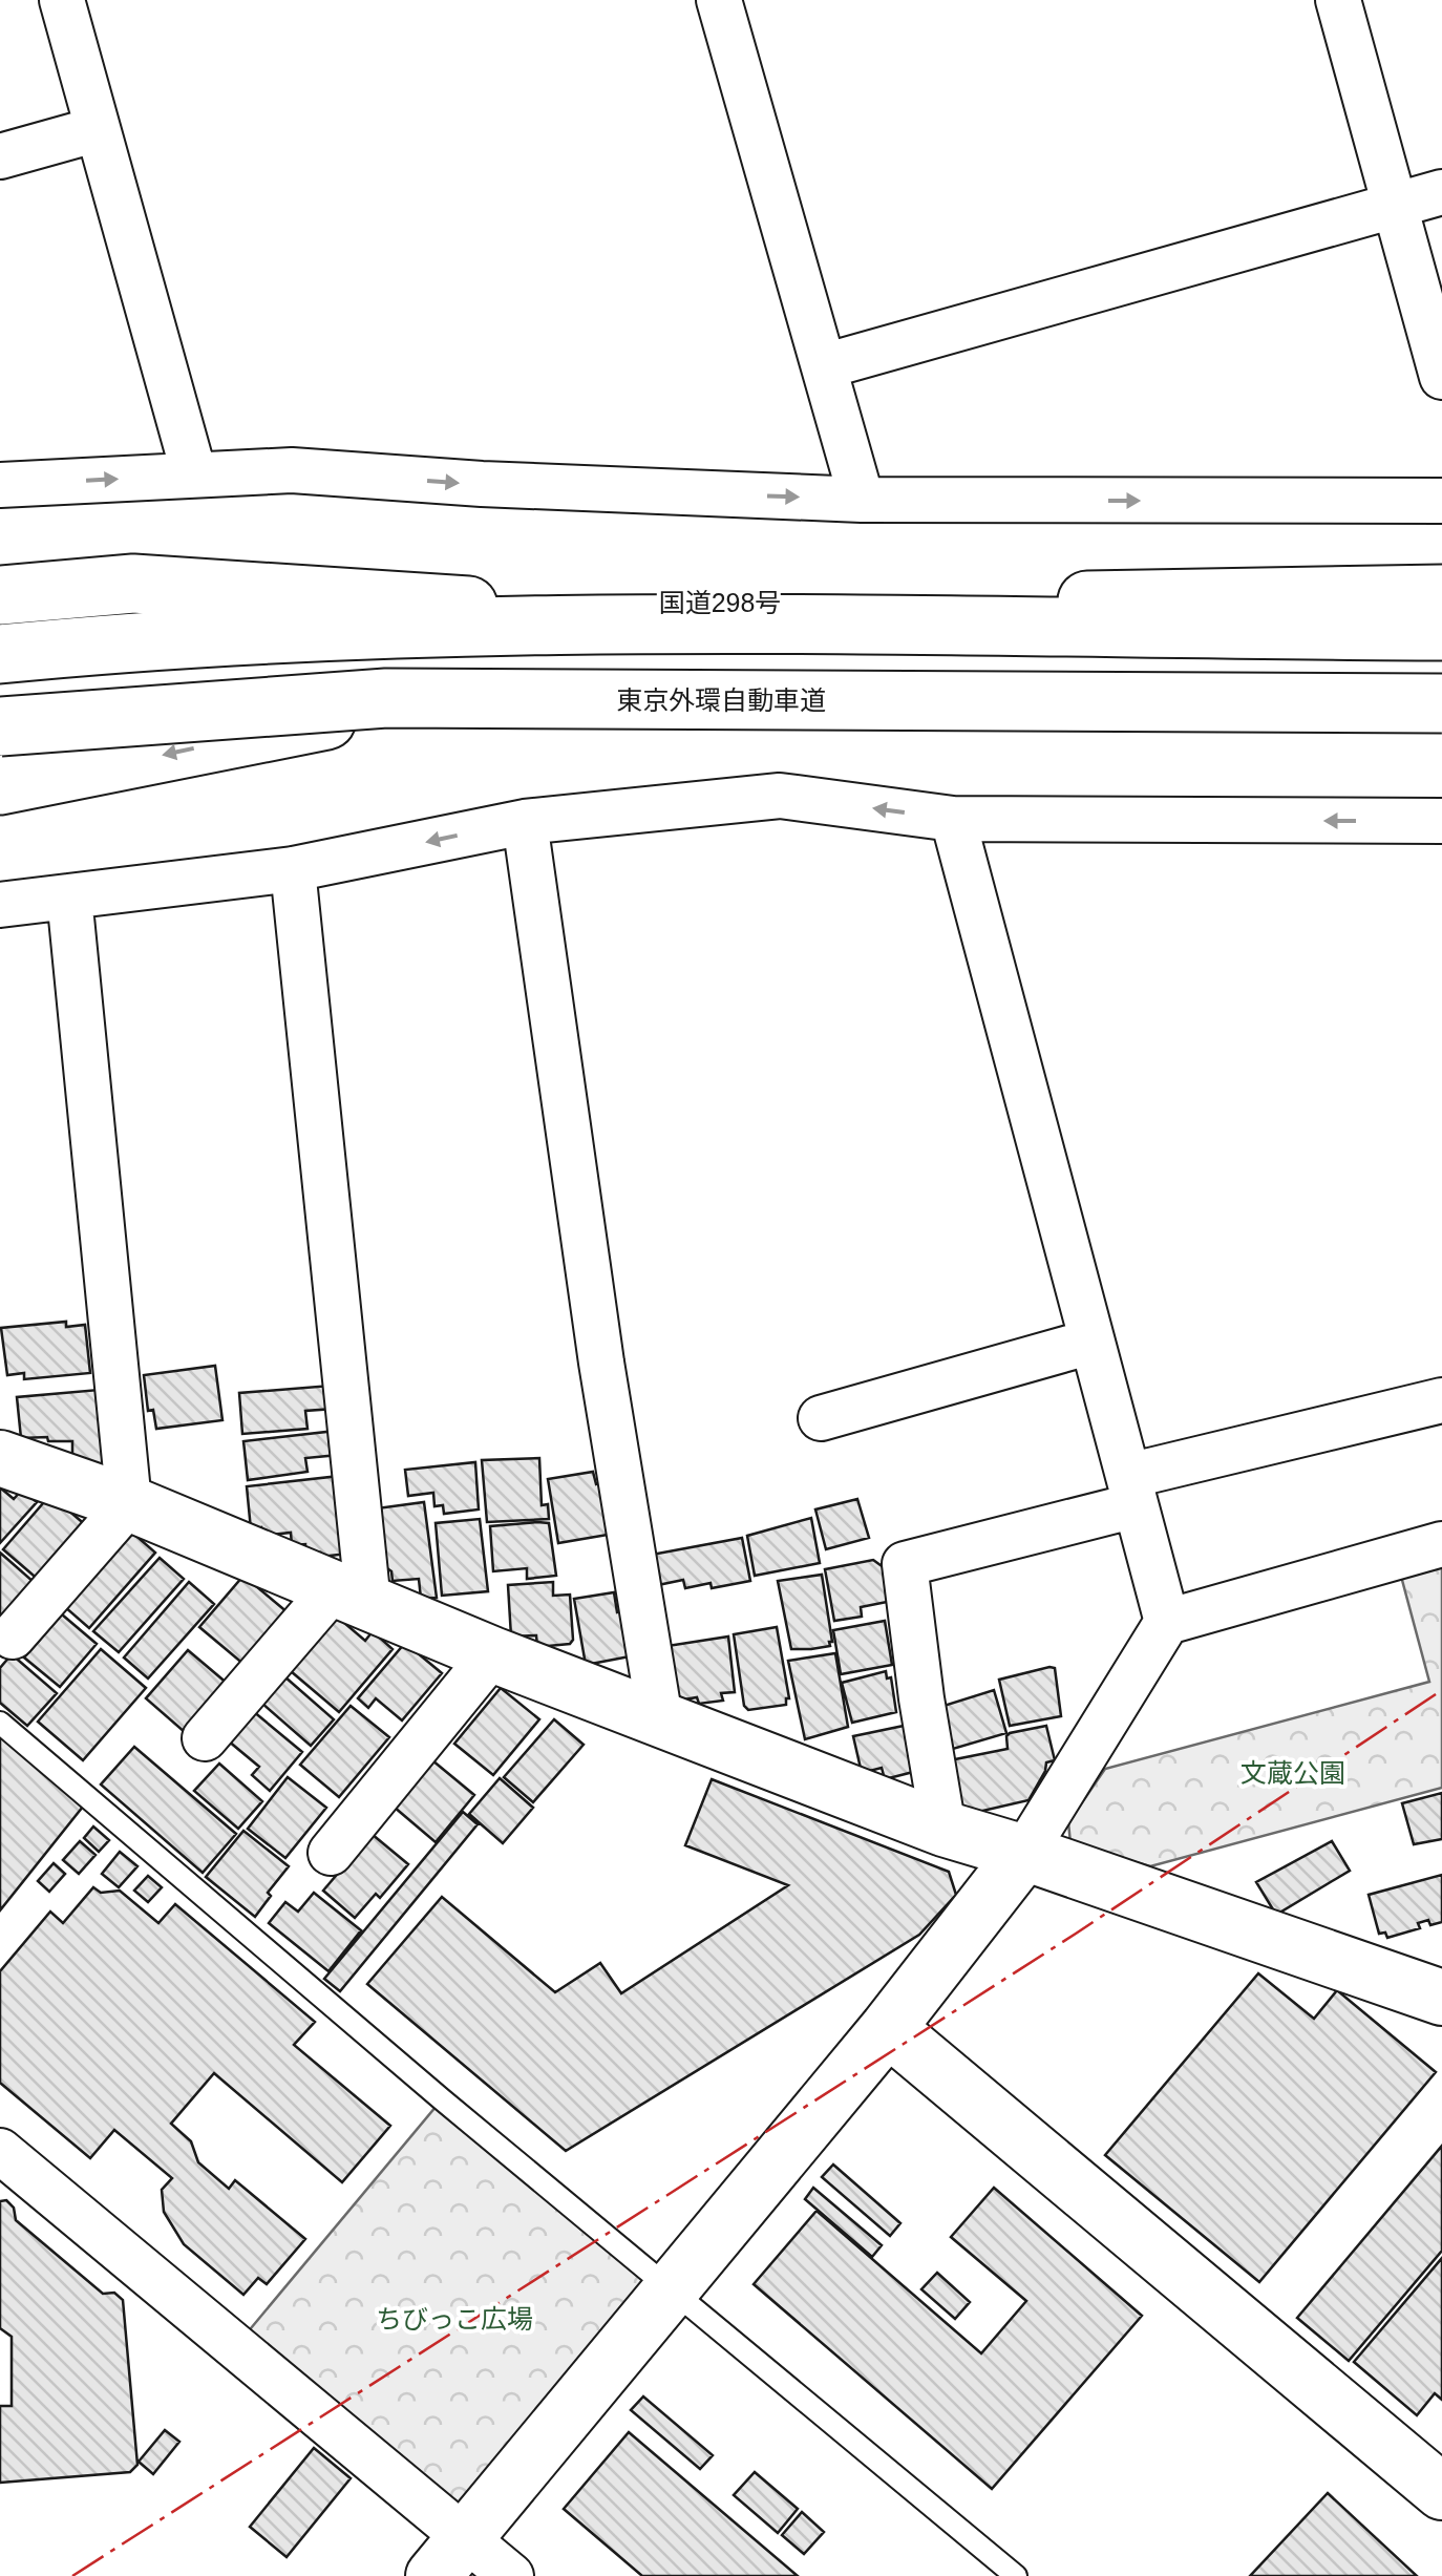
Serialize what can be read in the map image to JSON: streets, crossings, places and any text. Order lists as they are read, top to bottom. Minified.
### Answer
{"streets":{"highway":["国道298号","東京外環自動車道"]},"parks":["文蔵公園","ちびっこ広場"]}
